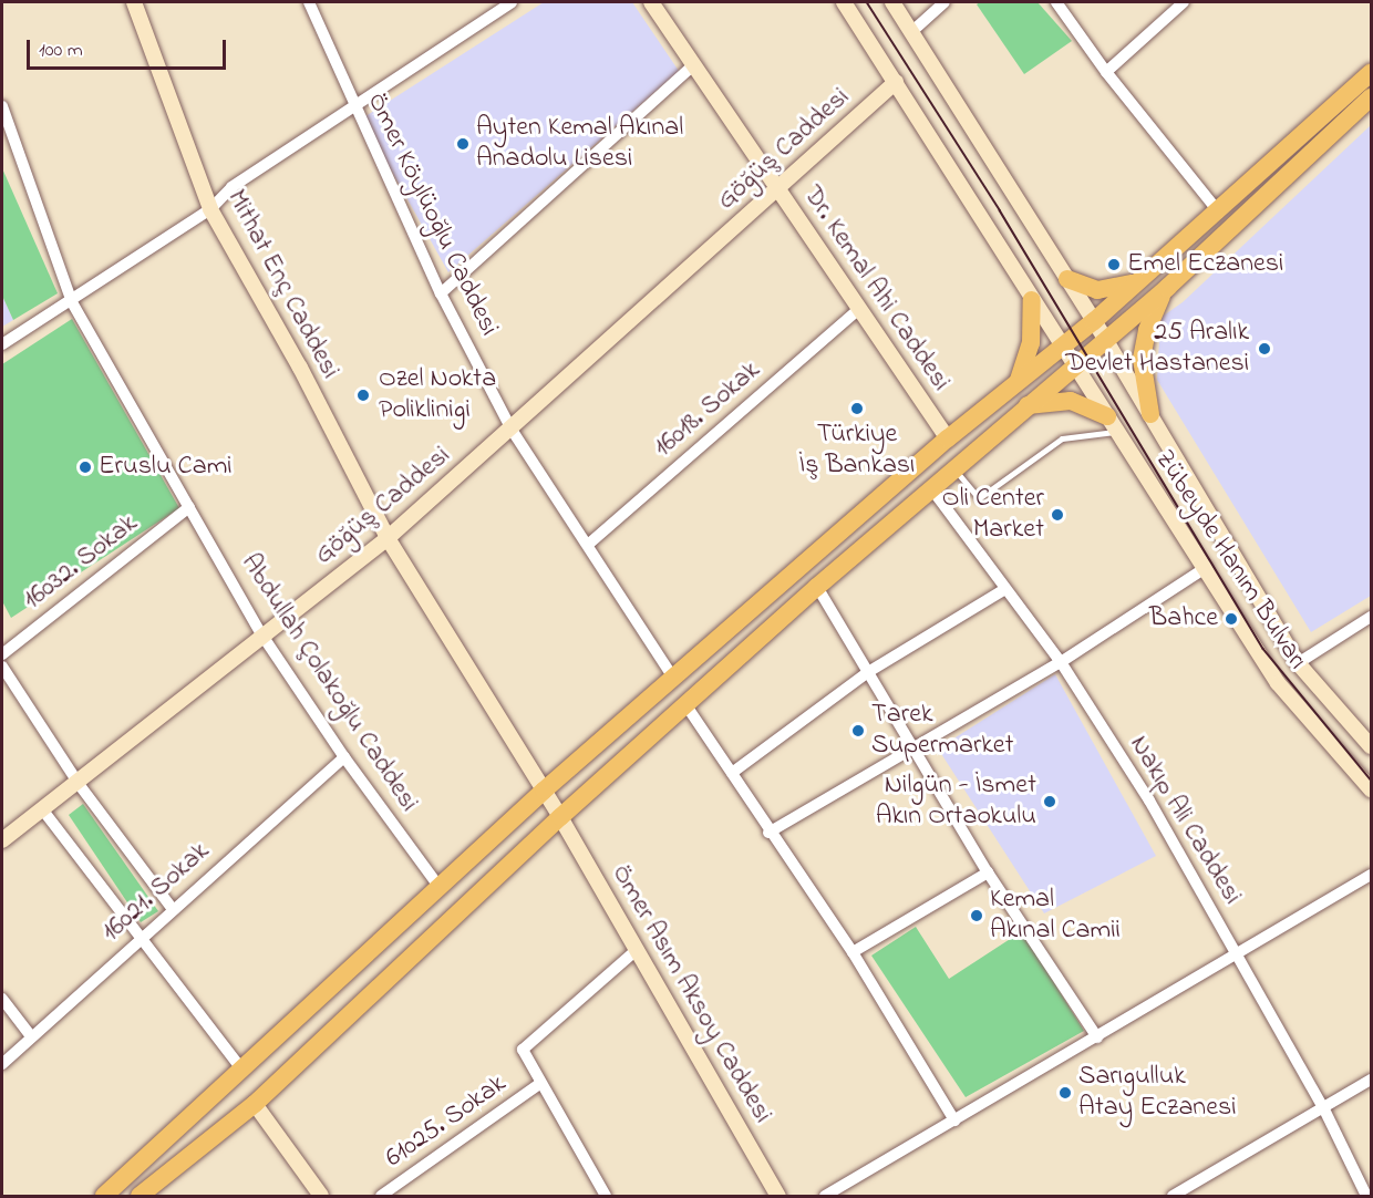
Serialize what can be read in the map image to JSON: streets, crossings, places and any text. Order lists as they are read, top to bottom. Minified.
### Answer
{"streets":{"main road":["Göğüş Caddesi","Mithat Enç Caddesi","Dr. Kemal Ahi Caddesi","Zübeyde Hanım Bulvarı","Ömer Asım Aksoy Caddesi"],"street":["Ömer Köylüoğlu Caddesi","16018. Sokak","16032. Sokak","Abdullah Çolakoğlu Caddesi","Nakıp Ali Caddesi","16021. Sokak","61025. Sokak"]},"crossings":[["Göğüş Caddesi","Ömer Köylüoğlu Caddesi"],["Göğüş Caddesi","Mithat Enç Caddesi"],["Göğüş Caddesi","Dr. Kemal Ahi Caddesi"],["Göğüş Caddesi","Zübeyde Hanım Bulvarı"],["Göğüş Caddesi","Abdullah Çolakoğlu Caddesi"],["Ömer Köylüoğlu Caddesi","16018. Sokak"],["Mithat Enç Caddesi","Ömer Asım Aksoy Caddesi"],["Dr. Kemal Ahi Caddesi","16018. Sokak"],["16032. Sokak","Abdullah Çolakoğlu Caddesi"],["Abdullah Çolakoğlu Caddesi","16021. Sokak"]],"places":["Ayten Kemal Akınal Anadolu Lisesi","Emel Eczanesi","25 Aralık Devlet Hastanesi","Ozel Nokta Poliklinigi","Türkiye İş Bankası","Eruslu Cami","Oli Center Market","Bahce","Tarek Supermarket","Nilgün - İsmet Akın Ortaokulu","Kemal Akınal Camii","Sarıgulluk Atay Eczanesi"],"scale_bar":"100 m"}
